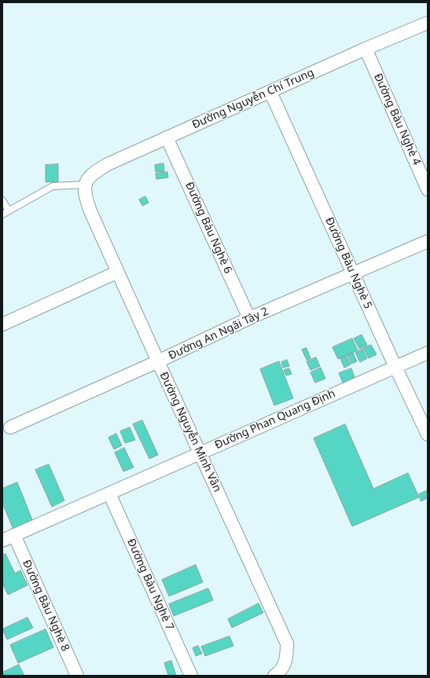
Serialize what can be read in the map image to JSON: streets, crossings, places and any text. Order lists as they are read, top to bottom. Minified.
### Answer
{"streets":{"street":["Đường Nguyễn Chí Trung","Đường Bàu Nghè 4","Đường Bàu Nghè 6","Đường Bàu Nghè 5","Đường An Ngãi Tây 2","Đường Phan Quang Định","Đường Nguyễn Minh Vân","Đường Bàu Nghè 7","Đường Bàu Nghè 8"]},"crossings":[["Đường Nguyễn Chí Trung","Đường Bàu Nghè 4"],["Đường Nguyễn Chí Trung","Đường Bàu Nghè 6"],["Đường Nguyễn Chí Trung","Đường Bàu Nghè 5"],["Đường Nguyễn Chí Trung","Đường Nguyễn Minh Vân"],["Đường Bàu Nghè 6","Đường An Ngãi Tây 2"],["Đường Bàu Nghè 5","Đường An Ngãi Tây 2"],["Đường Bàu Nghè 5","Đường Phan Quang Định"],["Đường An Ngãi Tây 2","Đường Nguyễn Minh Vân"],["Đường Phan Quang Định","Đường Nguyễn Minh Vân"],["Đường Phan Quang Định","Đường Bàu Nghè 7"],["Đường Phan Quang Định","Đường Bàu Nghè 8"]]}
